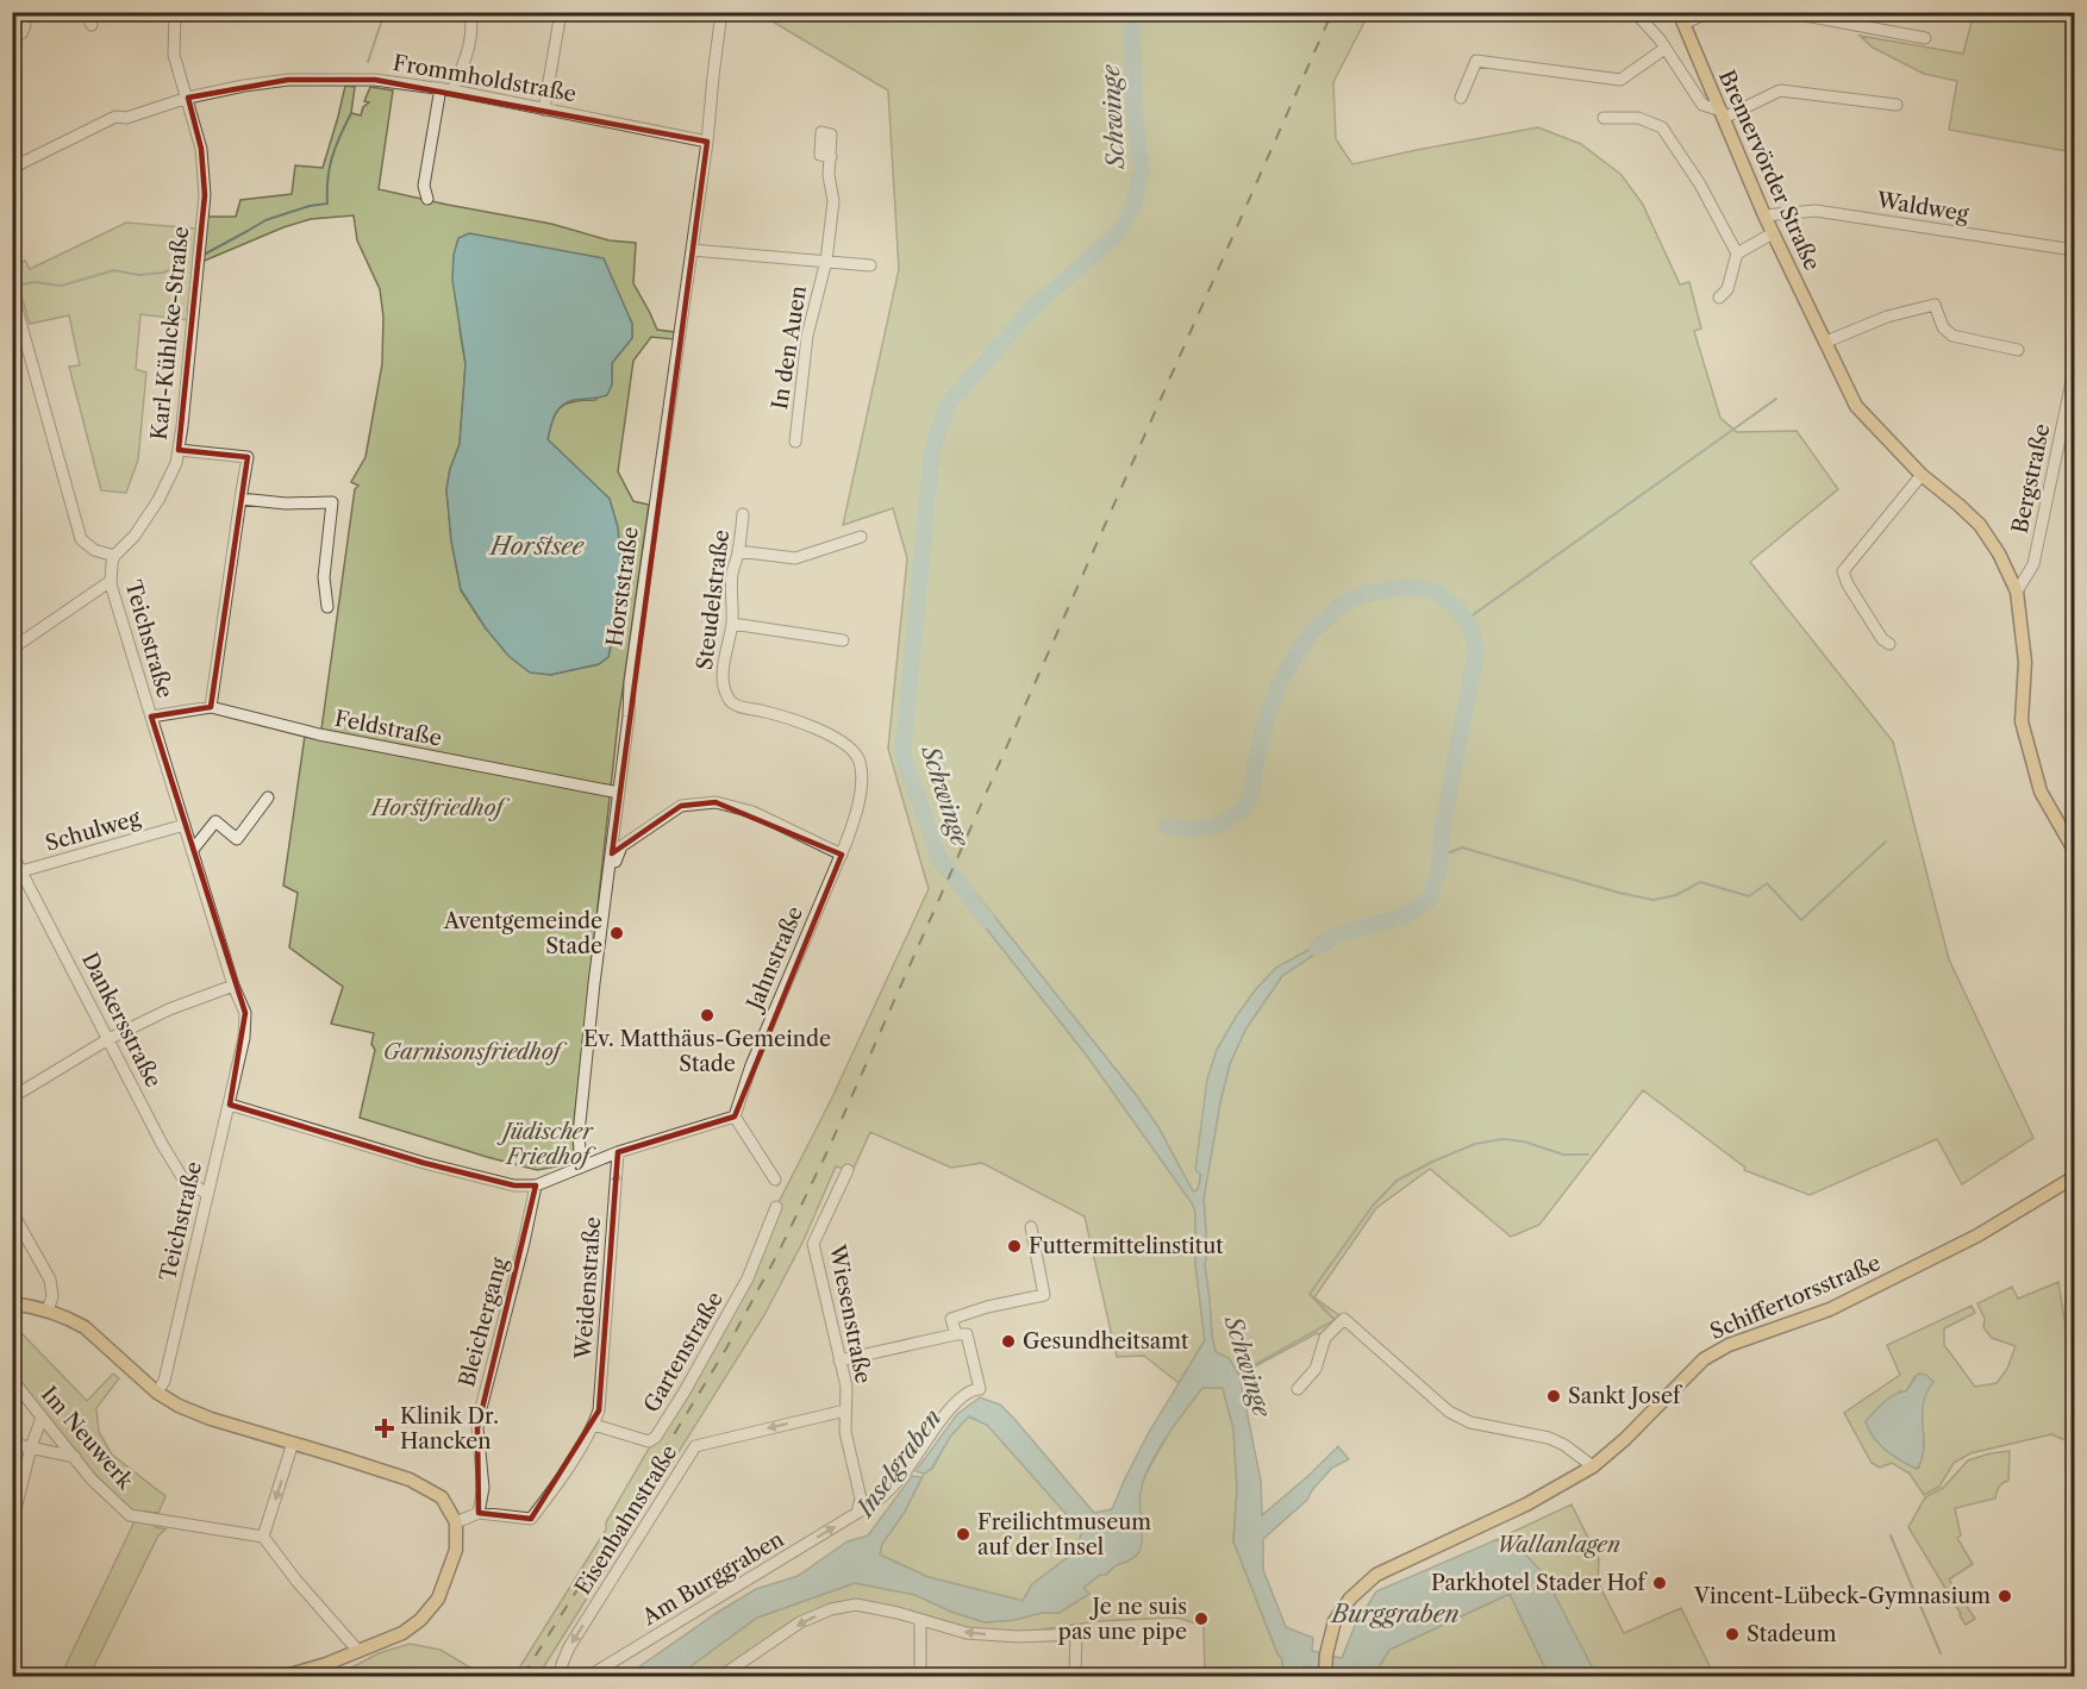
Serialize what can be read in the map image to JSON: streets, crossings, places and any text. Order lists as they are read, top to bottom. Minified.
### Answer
{"streets":{"main road":["Bremervörder Straße","Schiffertorsstraße"],"street":["Frommholdstraße","Waldweg","Karl-Kühlcke-Straße","In den Auen","Bergstraße","Horststraße","Steudelstraße","Teichstraße","Feldstraße","Schulweg","Jahnstraße","Dankersstraße","Weidenstraße","Wiesenstraße","Bleichergang","Gartenstraße","Im Neuwerk","Eisenbahnstraße","Am Burggraben"]},"crossings":[["Frommholdstraße","Karl-Kühlcke-Straße"],["Frommholdstraße","Horststraße"],["Bremervörder Straße","Waldweg"],["Bremervörder Straße","Bergstraße"],["Karl-Kühlcke-Straße","Teichstraße"],["In den Auen","Horststraße"],["Horststraße","Feldstraße"],["Steudelstraße","Jahnstraße"],["Teichstraße","Feldstraße"],["Teichstraße","Schulweg"],["Teichstraße","Dankersstraße"],["Schulweg","Dankersstraße"],["Weidenstraße","Gartenstraße"],["Wiesenstraße","Eisenbahnstraße"],["Wiesenstraße","Am Burggraben"]],"one_way":["Weidenstraße","Eisenbahnstraße"],"water":["Schwinge","Horstsee","Inselgraben","Burggraben"],"parks":["Horstfriedhof","Garnisonsfriedhof","Jüdischer Friedhof","Wallanlagen"],"places":{"other":["Aventgemeinde Stade","Ev. Matthäus-Gemeinde Stade","Futtermittelinstitut","Gesundheitsamt","Sankt Josef","Freilichtmuseum auf der Insel","Parkhotel Stader Hof","Vincent-Lübeck-Gymnasium","Je ne suis pas une pipe","Stadeum"],"health":["Klinik Dr. Hancken"]}}
